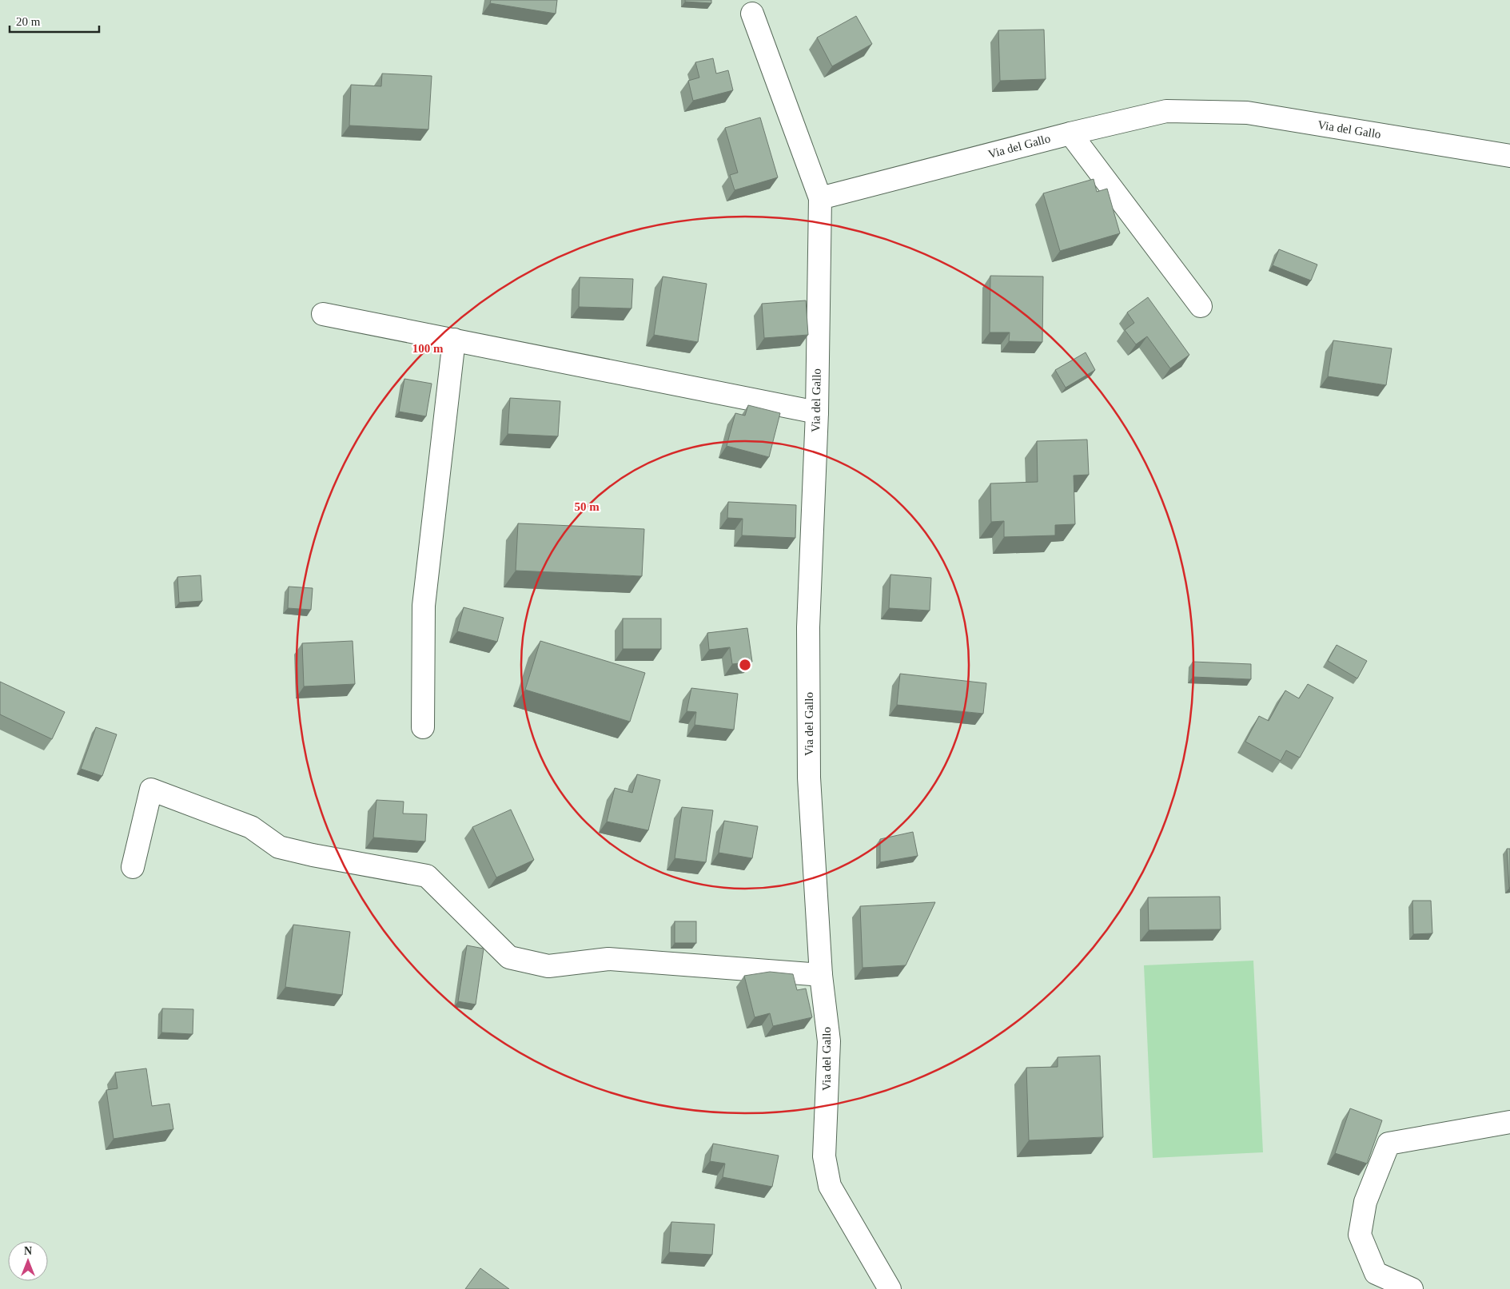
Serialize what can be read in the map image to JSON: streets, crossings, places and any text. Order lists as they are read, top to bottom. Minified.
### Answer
{"streets":{"street":["Via del Gallo"]},"scale_bar":"20 m","north":"top","rings":["100 m","50 m"]}
